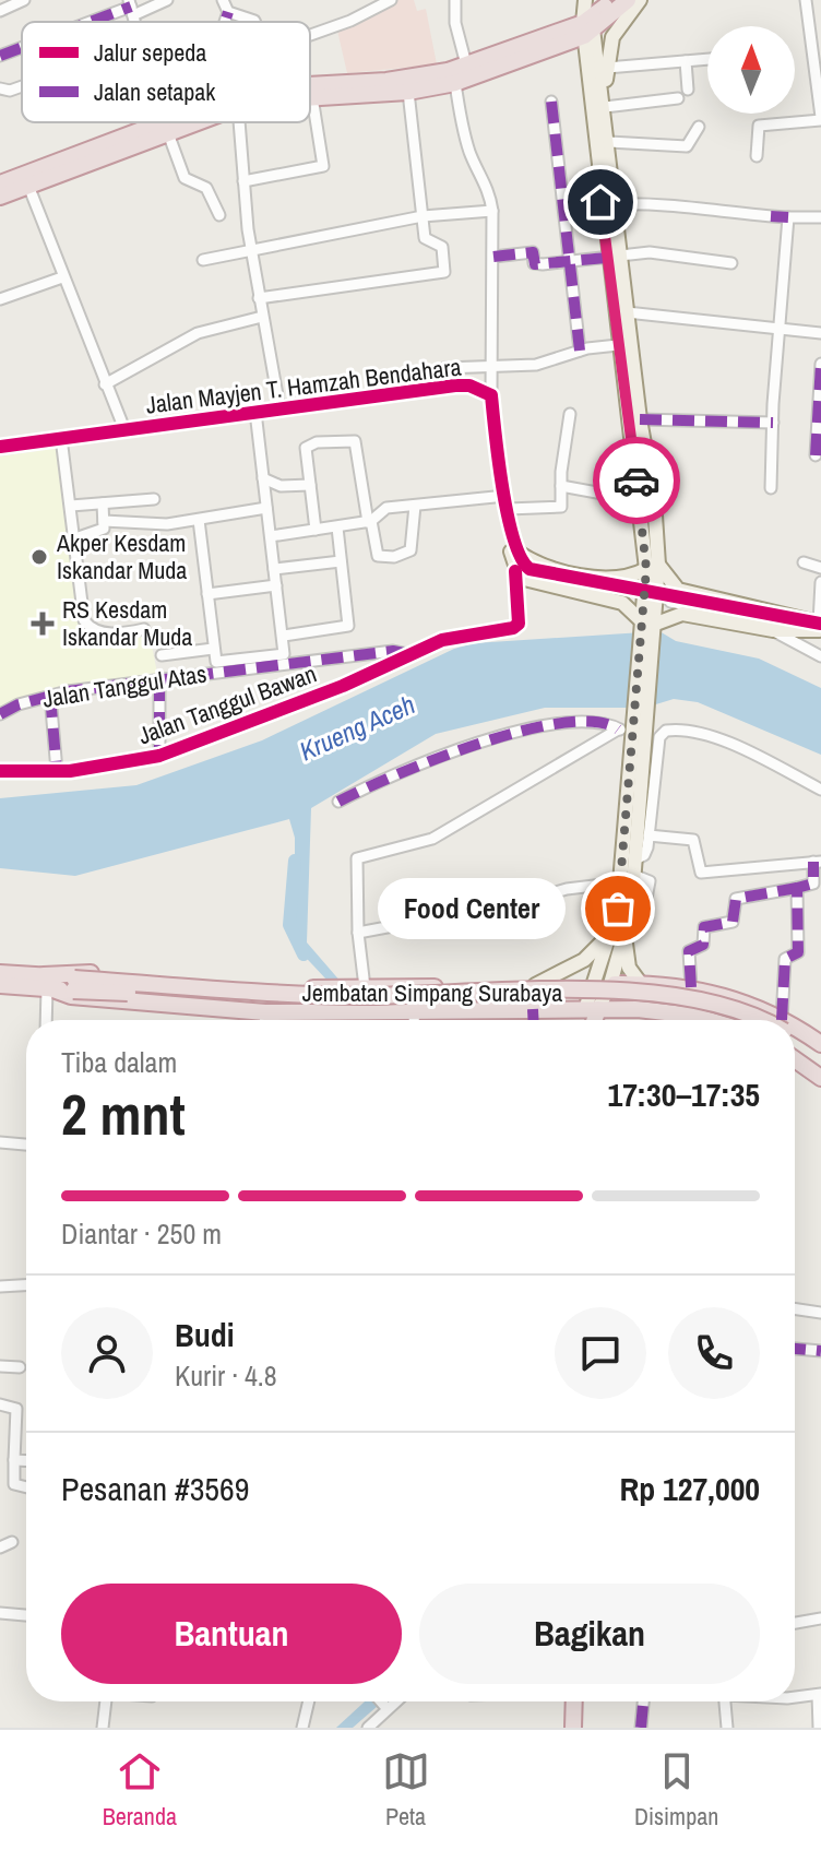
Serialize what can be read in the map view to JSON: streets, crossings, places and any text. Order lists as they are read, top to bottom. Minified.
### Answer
{"streets":{"highway":["Jembatan Simpang Surabaya"],"street":["Jalan Mayjen T. Hamzah Bendahara","Jalan Tanggul Atas","Jalan Tanggul Bawan"]},"crossings":[["Jalan Tanggul Atas","Jalan Tanggul Bawan"]],"water":["Krueng Aceh"],"places":{"other":["Akper Kesdam Iskandar Muda","Food Center"],"health":["RS Kesdam Iskandar Muda"]},"legend":["Jalur sepeda","Jalan setapak"],"north":"top","page":{"bubble":"Food Center","heading":["2 mnt","Tiba dalam","17:30–17:35"],"panel":["Budi","Kurir · 4.8","Pesanan #3569","Rp 127,000"],"bar":"Diantar · 250 m","buttons":["Bantuan","Bagikan"],"tabs":["Beranda","Peta","Disimpan"]}}
